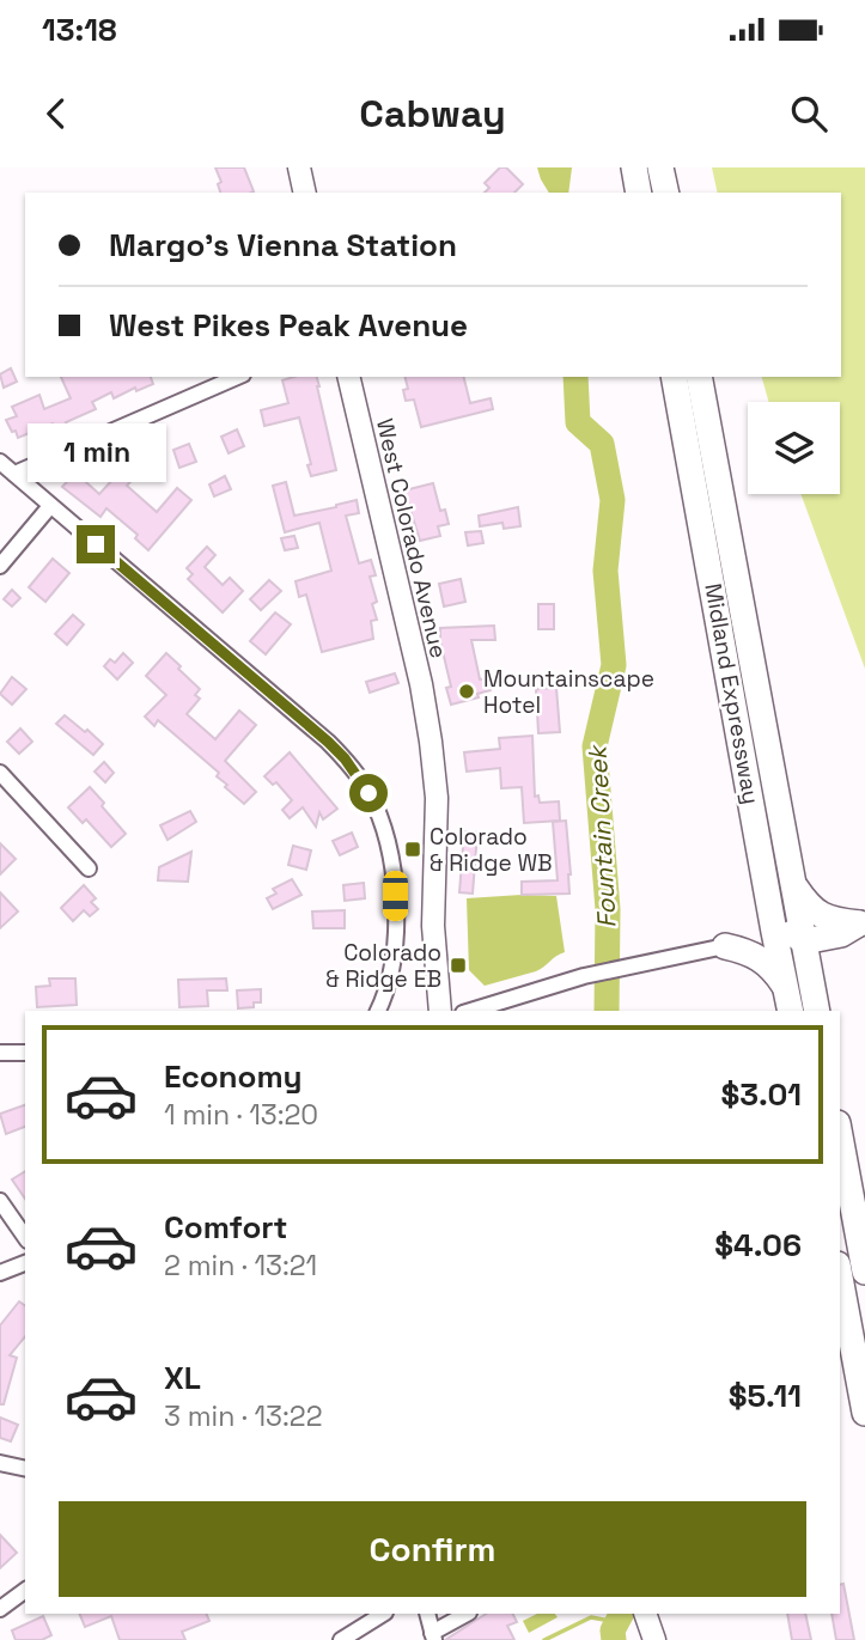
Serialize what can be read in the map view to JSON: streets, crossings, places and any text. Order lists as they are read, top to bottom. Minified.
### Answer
{"streets":{"highway":["Midland Expressway"],"main road":["West Colorado Avenue"]},"water":["Fountain Creek"],"places":{"other":["Mountainscape Hotel"],"transit":["Colorado & Ridge WB","Colorado & Ridge EB"]},"page":{"status":"13:18","header":"Cabway","banner":["Margo's Vienna Station","West Pikes Peak Avenue"],"bubble":"1 min","list":[{"name":"Economy","note":"1 min · 13:20","value":"$3.01"},{"name":"Comfort","note":"2 min · 13:21","value":"$4.06"},{"name":"XL","note":"3 min · 13:22","value":"$5.11"}],"buttons":"Confirm"}}
